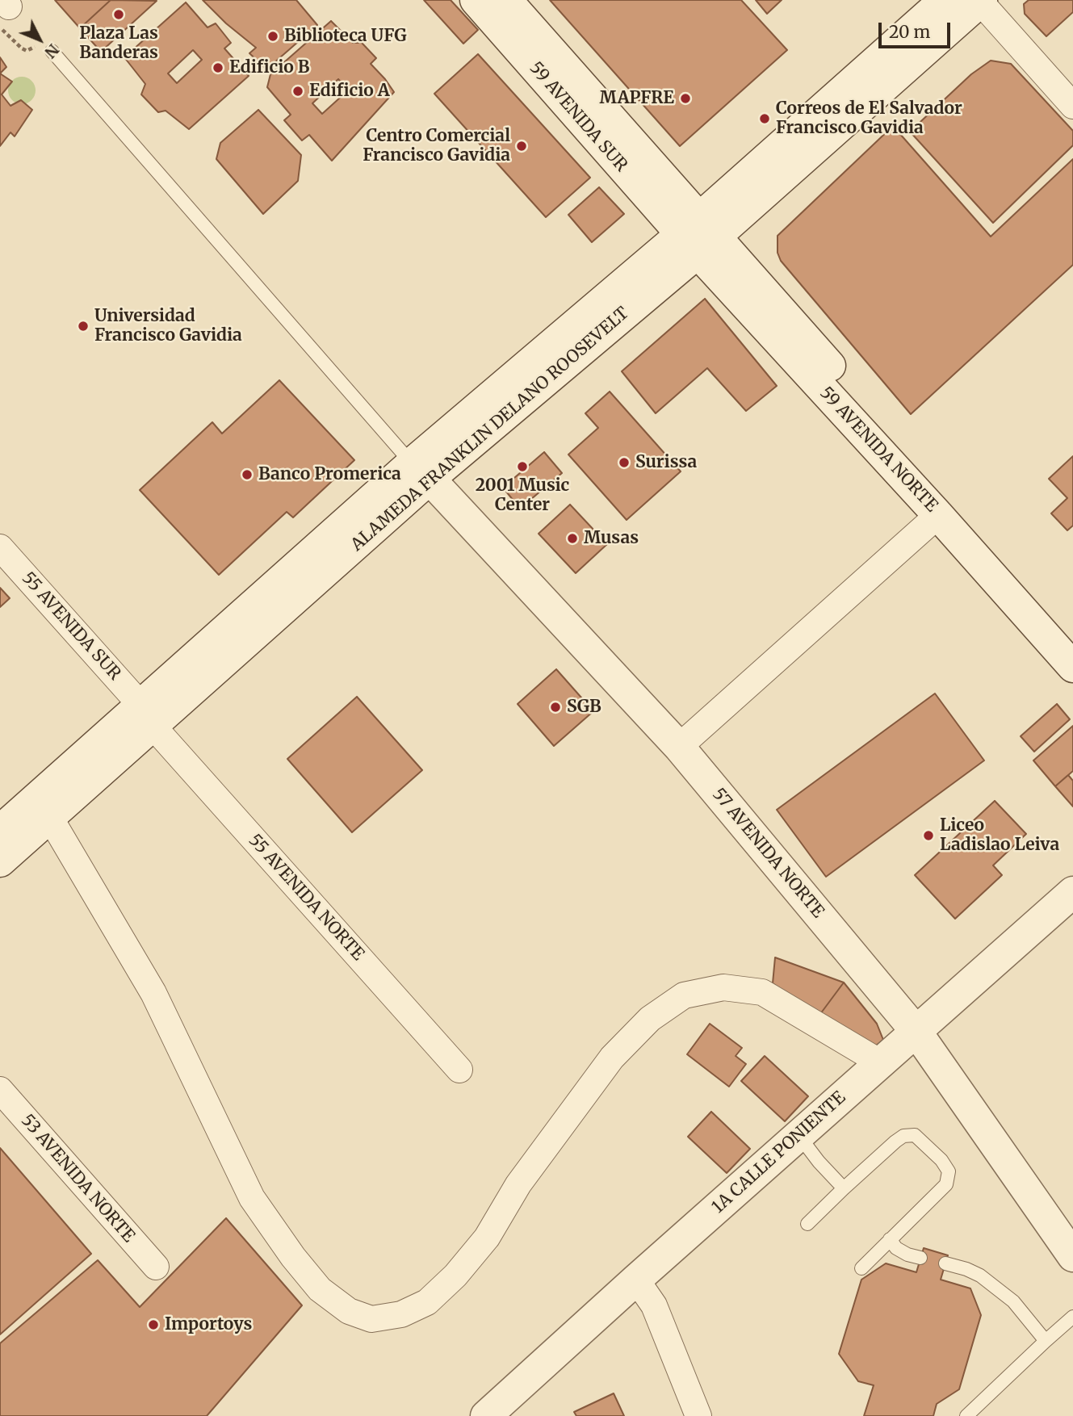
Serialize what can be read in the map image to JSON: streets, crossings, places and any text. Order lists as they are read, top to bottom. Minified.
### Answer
{"streets":{"main road":["59 AVENIDA SUR","ALAMEDA FRANKLIN DELANO ROOSEVELT","59 AVENIDA NORTE","57 AVENIDA NORTE","1A CALLE PONIENTE"],"street":["55 AVENIDA SUR","55 AVENIDA NORTE","53 AVENIDA NORTE"]},"crossings":[["59 AVENIDA SUR","ALAMEDA FRANKLIN DELANO ROOSEVELT"],["59 AVENIDA SUR","59 AVENIDA NORTE"],["ALAMEDA FRANKLIN DELANO ROOSEVELT","59 AVENIDA NORTE"],["ALAMEDA FRANKLIN DELANO ROOSEVELT","55 AVENIDA SUR"],["ALAMEDA FRANKLIN DELANO ROOSEVELT","57 AVENIDA NORTE"],["ALAMEDA FRANKLIN DELANO ROOSEVELT","55 AVENIDA NORTE"],["55 AVENIDA SUR","55 AVENIDA NORTE"],["57 AVENIDA NORTE","1A CALLE PONIENTE"]],"places":["Plaza Las Banderas","Biblioteca UFG","Edificio B","Edificio A","MAPFRE","Correos de El Salvador Francisco Gavidia","Centro Comercial Francisco Gavidia","Universidad Francisco Gavidia","Surissa","2001 Music Center","Banco Promerica","Musas","SGB","Liceo Ladislao Leiva","Importoys"],"scale_bar":"20 m","north":"bottom right"}
